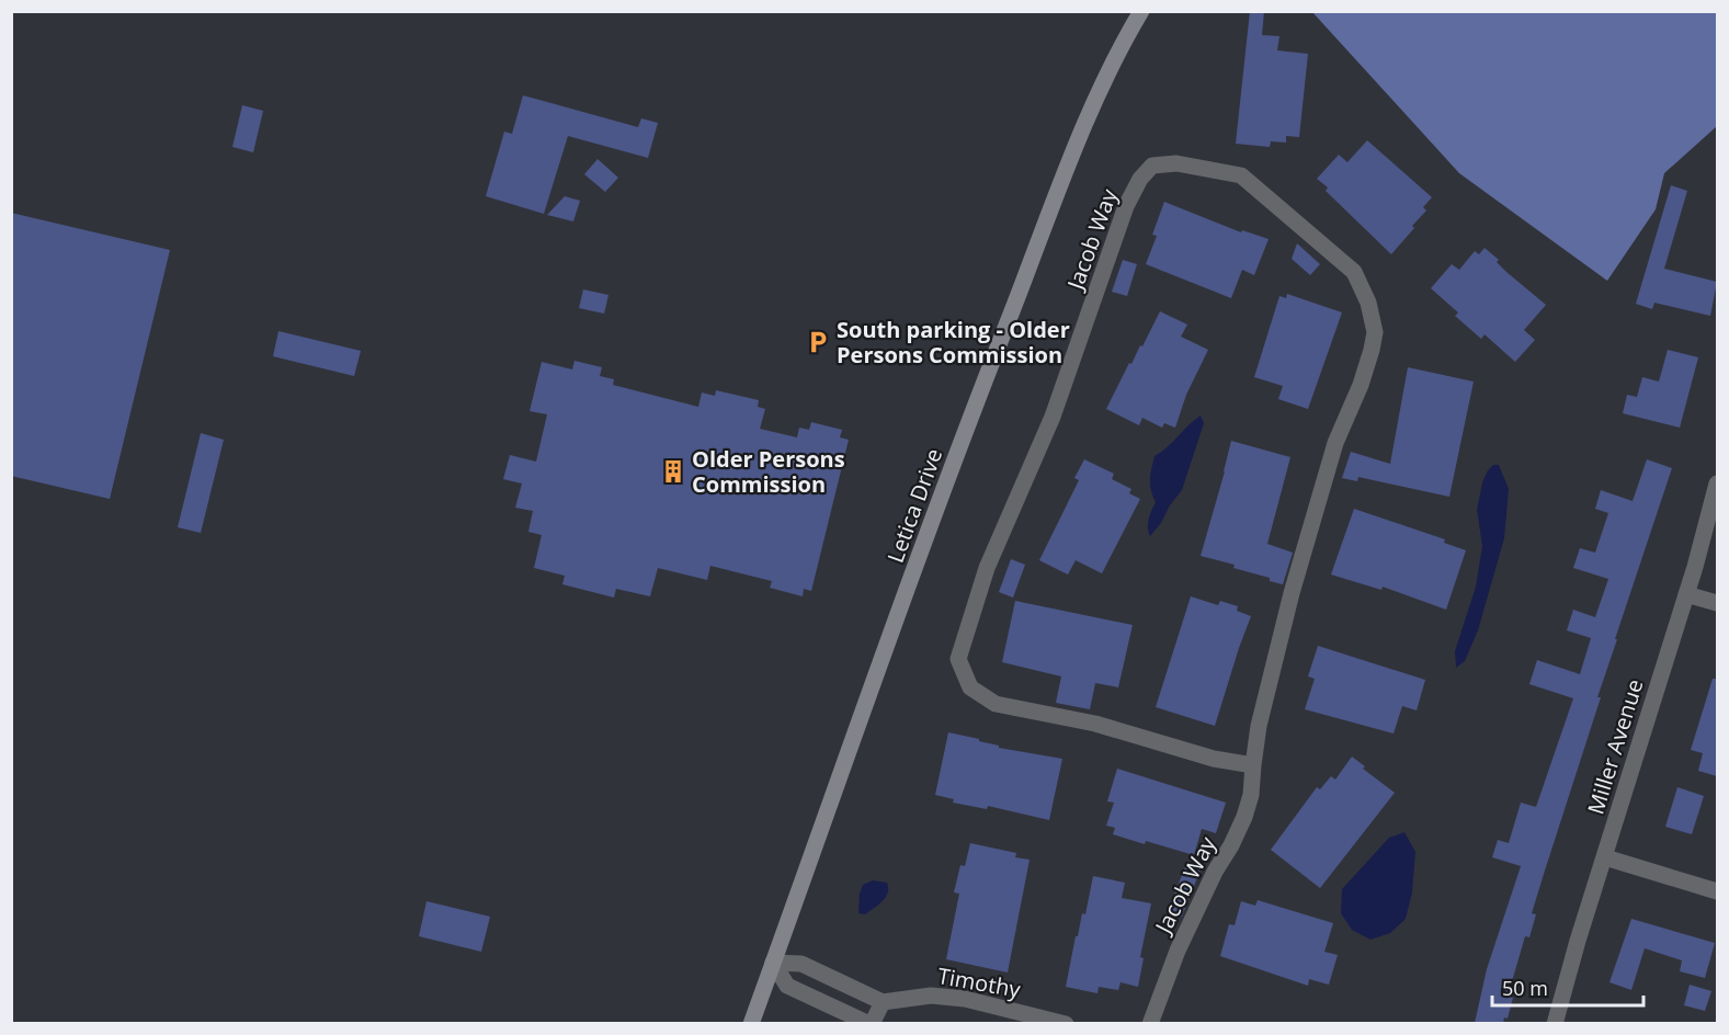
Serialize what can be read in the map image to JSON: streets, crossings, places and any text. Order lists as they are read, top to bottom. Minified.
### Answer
{"streets":{"street":["Jacob Way","Letica Drive","Miller Avenue","Timothy"]},"places":{"parking":["South parking - Older Persons Commission"],"building":["Older Persons Commission"]},"scale_bar":"50 m"}
